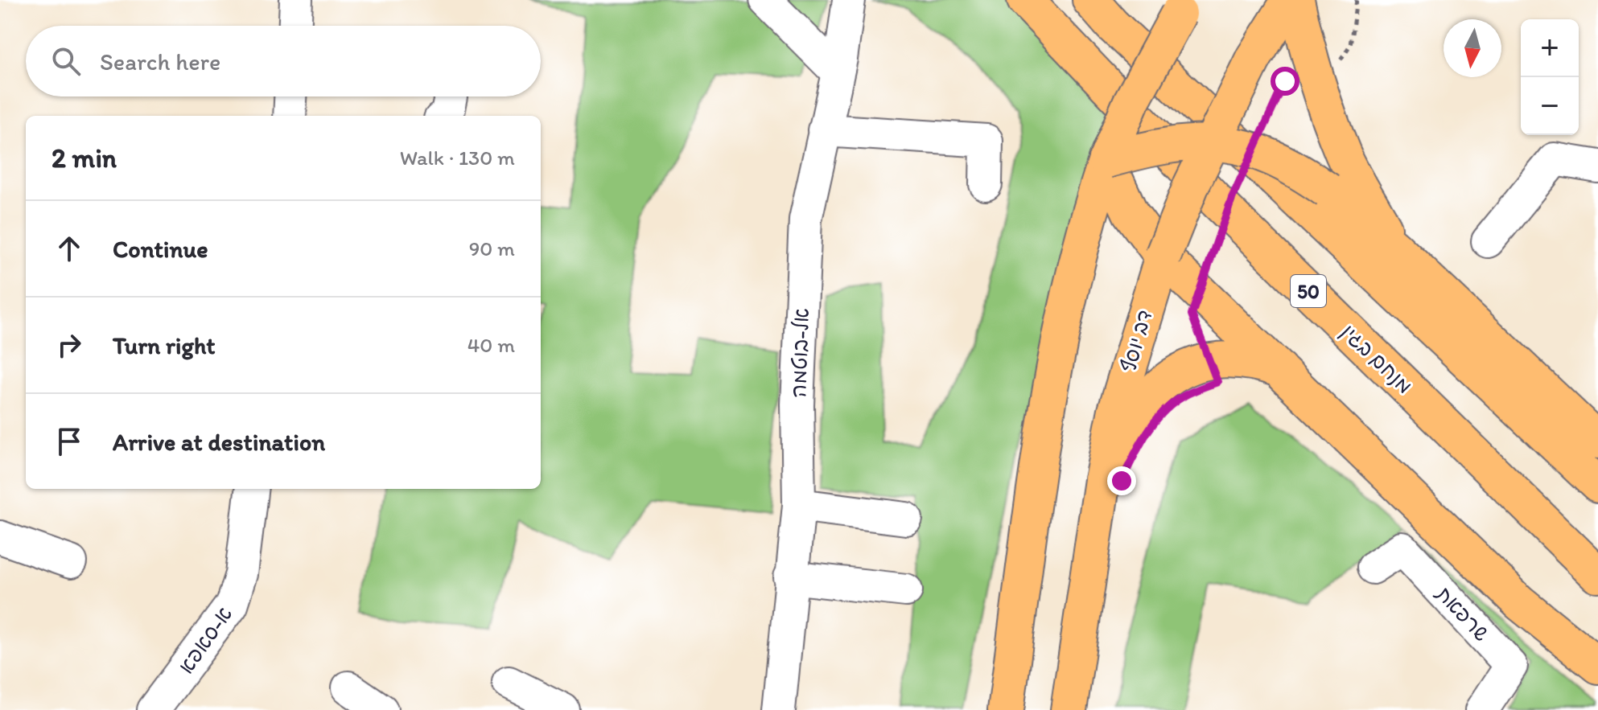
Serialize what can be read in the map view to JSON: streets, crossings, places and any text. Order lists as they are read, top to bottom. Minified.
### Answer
{"streets":{"main road":["50","דב יוסף","מנחם בגין"],"street":["אל-בוטמה","שרפאת","א-סאפא"]},"north":"bottom","page":{"map_buttons":["+","−"],"search":"Search here","heading":["2 min","Walk · 130 m"],"list":[["Continue","90 m"],["Turn right","40 m"],"Arrive at destination"]}}
